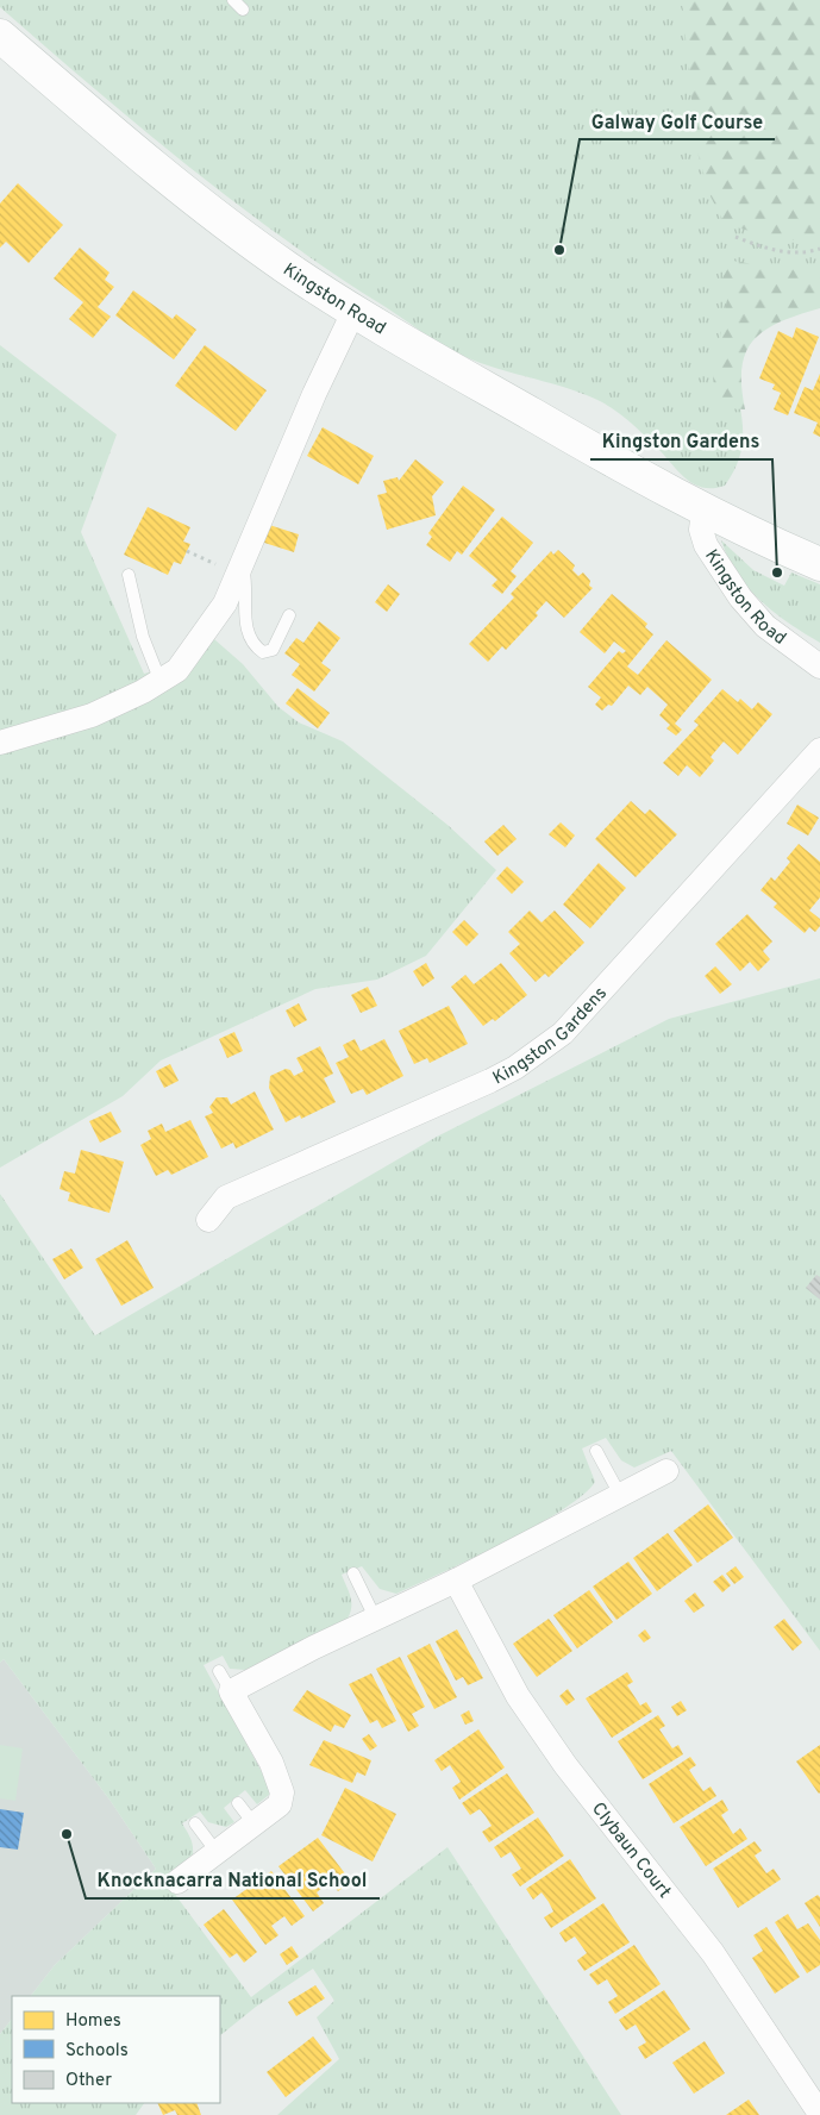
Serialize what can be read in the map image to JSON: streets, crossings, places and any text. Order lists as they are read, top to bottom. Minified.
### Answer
{"streets":{"main road":["Kingston Road"],"street":["Kingston Gardens","Clybaun Court"]},"places":["Galway Golf Course","Kingston Gardens","Knocknacarra National School"],"legend":["Homes","Schools","Other"]}
